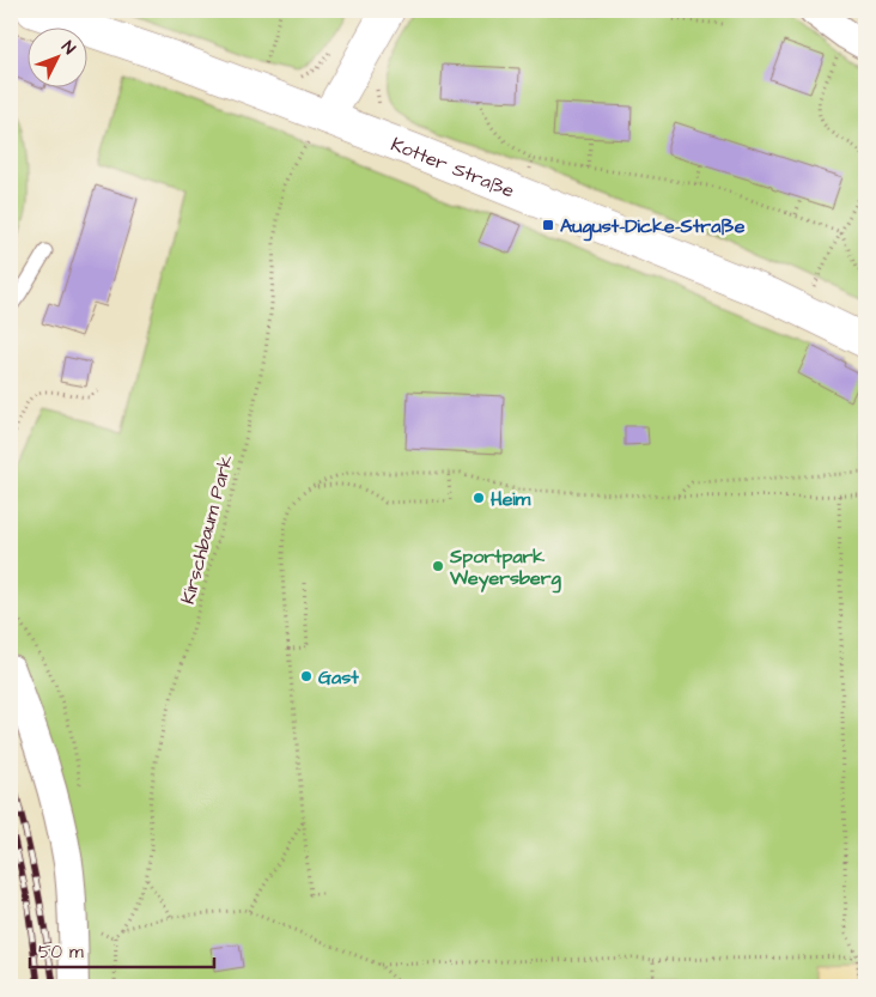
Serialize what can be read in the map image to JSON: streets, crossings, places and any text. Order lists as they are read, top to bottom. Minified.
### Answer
{"streets":{"street":["Kotter Straße"],"path":["Kirschbaum Park"]},"crossings":[["Kotter Straße","Kirschbaum Park"]],"places":{"transit":["August-Dicke-Straße"],"other":["Heim","Sportpark Weyersberg","Gast"]},"scale_bar":"50 m","north":"top right"}
